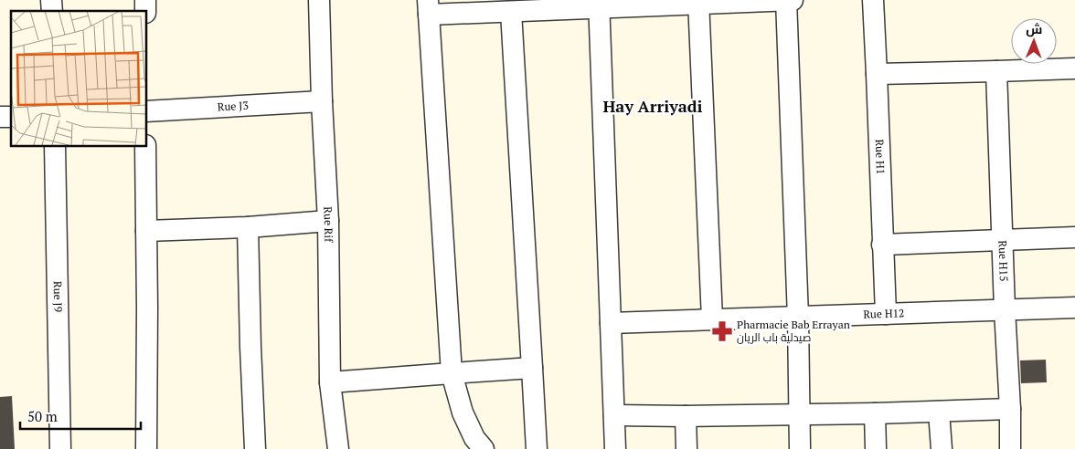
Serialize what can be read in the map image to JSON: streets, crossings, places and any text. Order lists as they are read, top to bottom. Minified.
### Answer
{"streets":{"street":["Rue J3","Rue H1","Rue Rif","Rue H15","Rue J9","Rue H12"]},"crossings":[["Rue J3","Rue Rif"],["Rue H1","Rue H12"],["Rue H15","Rue H12"]],"districts":["Hay Arriyadi"],"places":{"pharmacy":["Pharmacie Bab Errayan صيدلية باب الريان"]},"scale_bar":"50 m","north":"top"}
